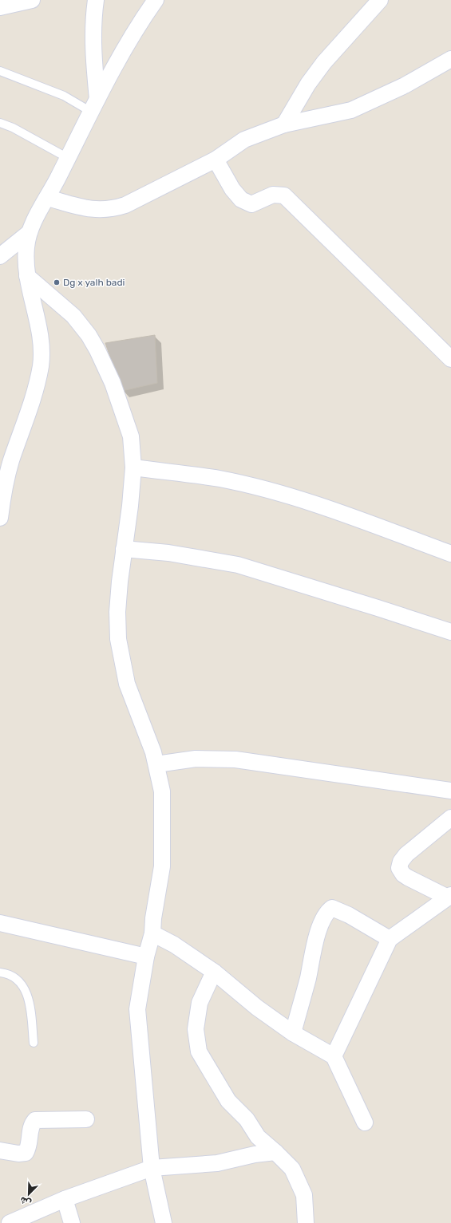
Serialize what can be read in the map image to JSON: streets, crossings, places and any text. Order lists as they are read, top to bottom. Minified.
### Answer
{"places":["Dg x yalh badi"],"north":"bottom left"}
